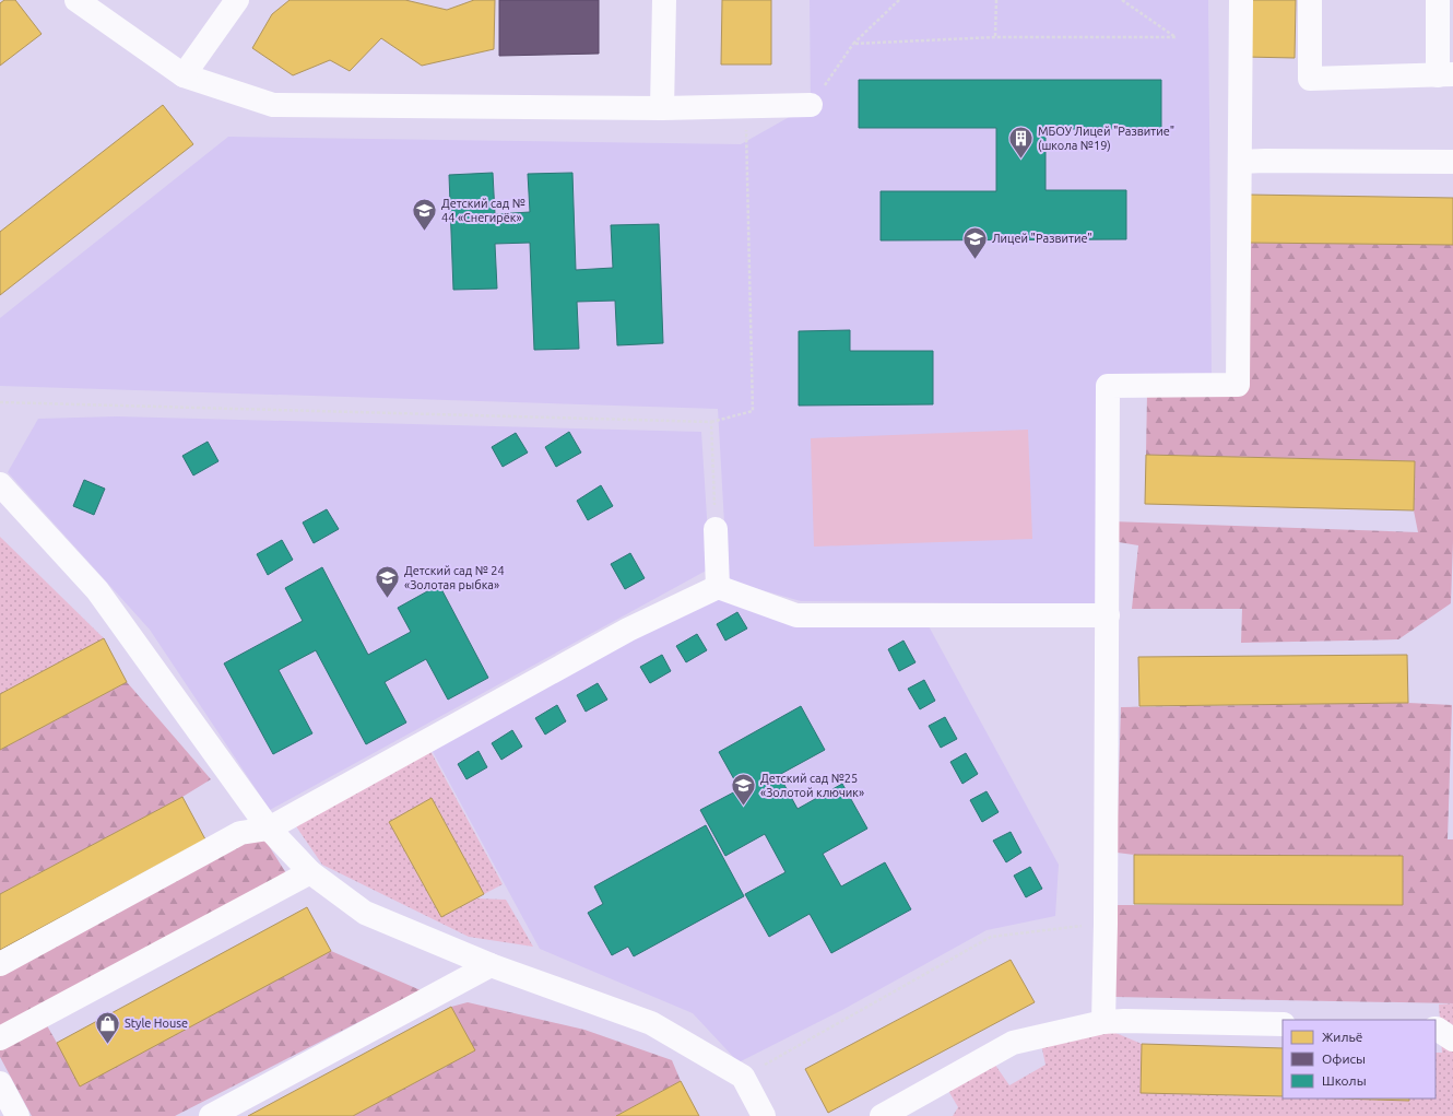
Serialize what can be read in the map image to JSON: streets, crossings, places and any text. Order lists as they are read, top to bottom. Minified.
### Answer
{"places":{"building":["МБОУ Лицей \"Развитие\" (школа №19)"],"school or university":["Детский сад № 44 «Снегирёк»","Лицей \"Развитие\"","Детский сад № 24 «Золотая рыбка»","Детский сад №25 «Золотой ключик»"],"shop":["Style House"]},"legend":["Жильё","Офисы","Школы"]}
